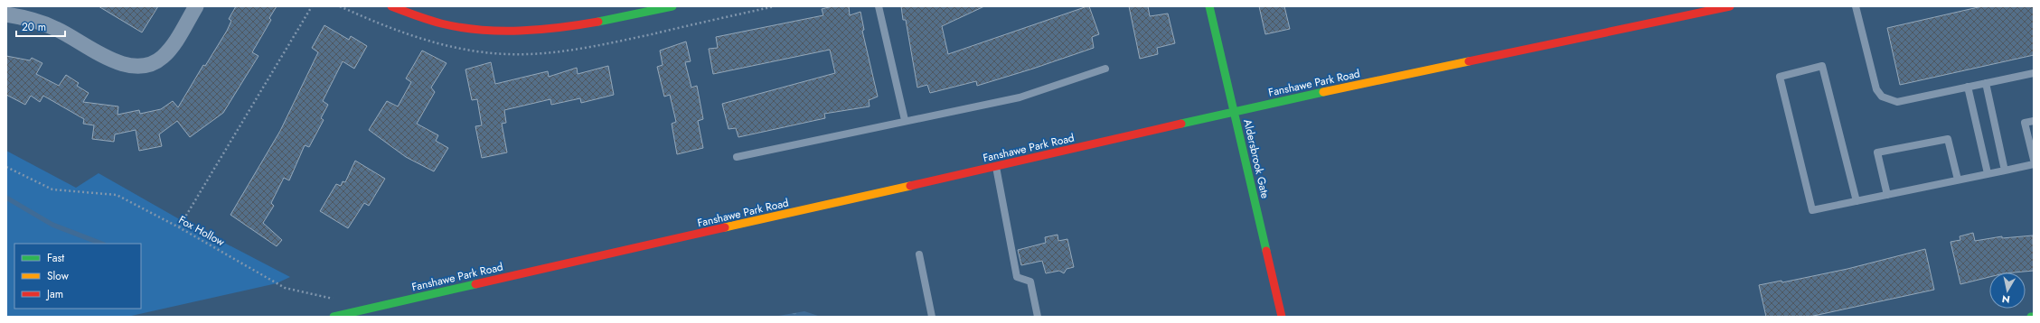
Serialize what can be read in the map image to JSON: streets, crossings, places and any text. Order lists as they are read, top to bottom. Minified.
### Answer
{"streets":{"main road":["Fanshawe Park Road","Aldersbrook Gate"],"path":["Fox Hollow"]},"crossings":[["Fanshawe Park Road","Aldersbrook Gate"]],"legend":["Fast","Slow","Jam"],"scale_bar":"20 m","north":"bottom"}
